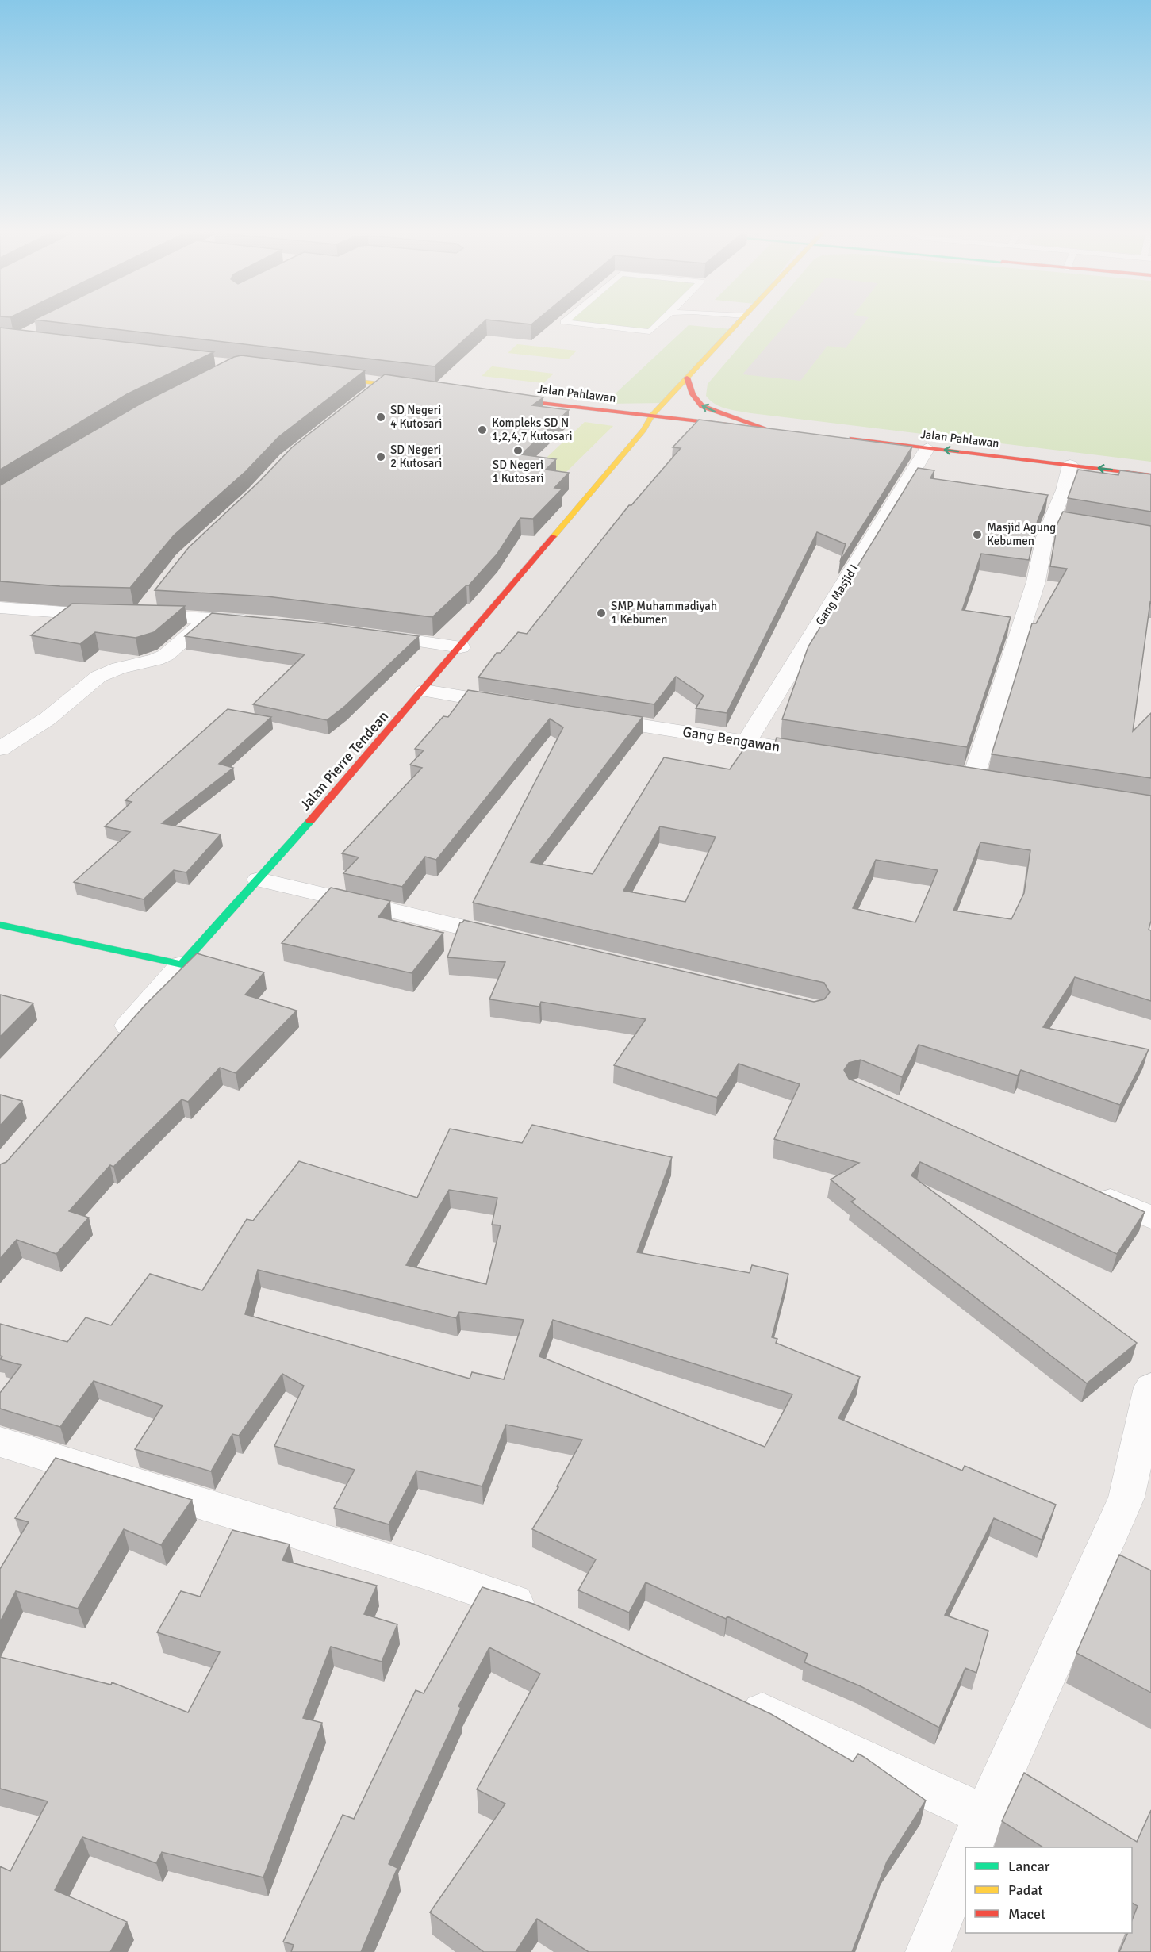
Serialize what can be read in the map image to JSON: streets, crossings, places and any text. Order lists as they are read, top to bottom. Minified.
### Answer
{"streets":{"main road":["Jalan Pahlawan","Jalan Pierre Tendean"],"street":["Gang Masjid I","Gang Bengawan"]},"crossings":[["Jalan Pahlawan","Gang Masjid I"],["Jalan Pahlawan","Jalan Pierre Tendean"],["Gang Masjid I","Gang Bengawan"]],"places":["SD Negeri 4 Kutosari","Kompleks SD N 1,2,4,7 Kutosari","SD Negeri 1 Kutosari","SD Negeri 2 Kutosari","Masjid Agung Kebumen","SMP Muhammadiyah 1 Kebumen"],"legend":["Lancar","Padat","Macet"]}
